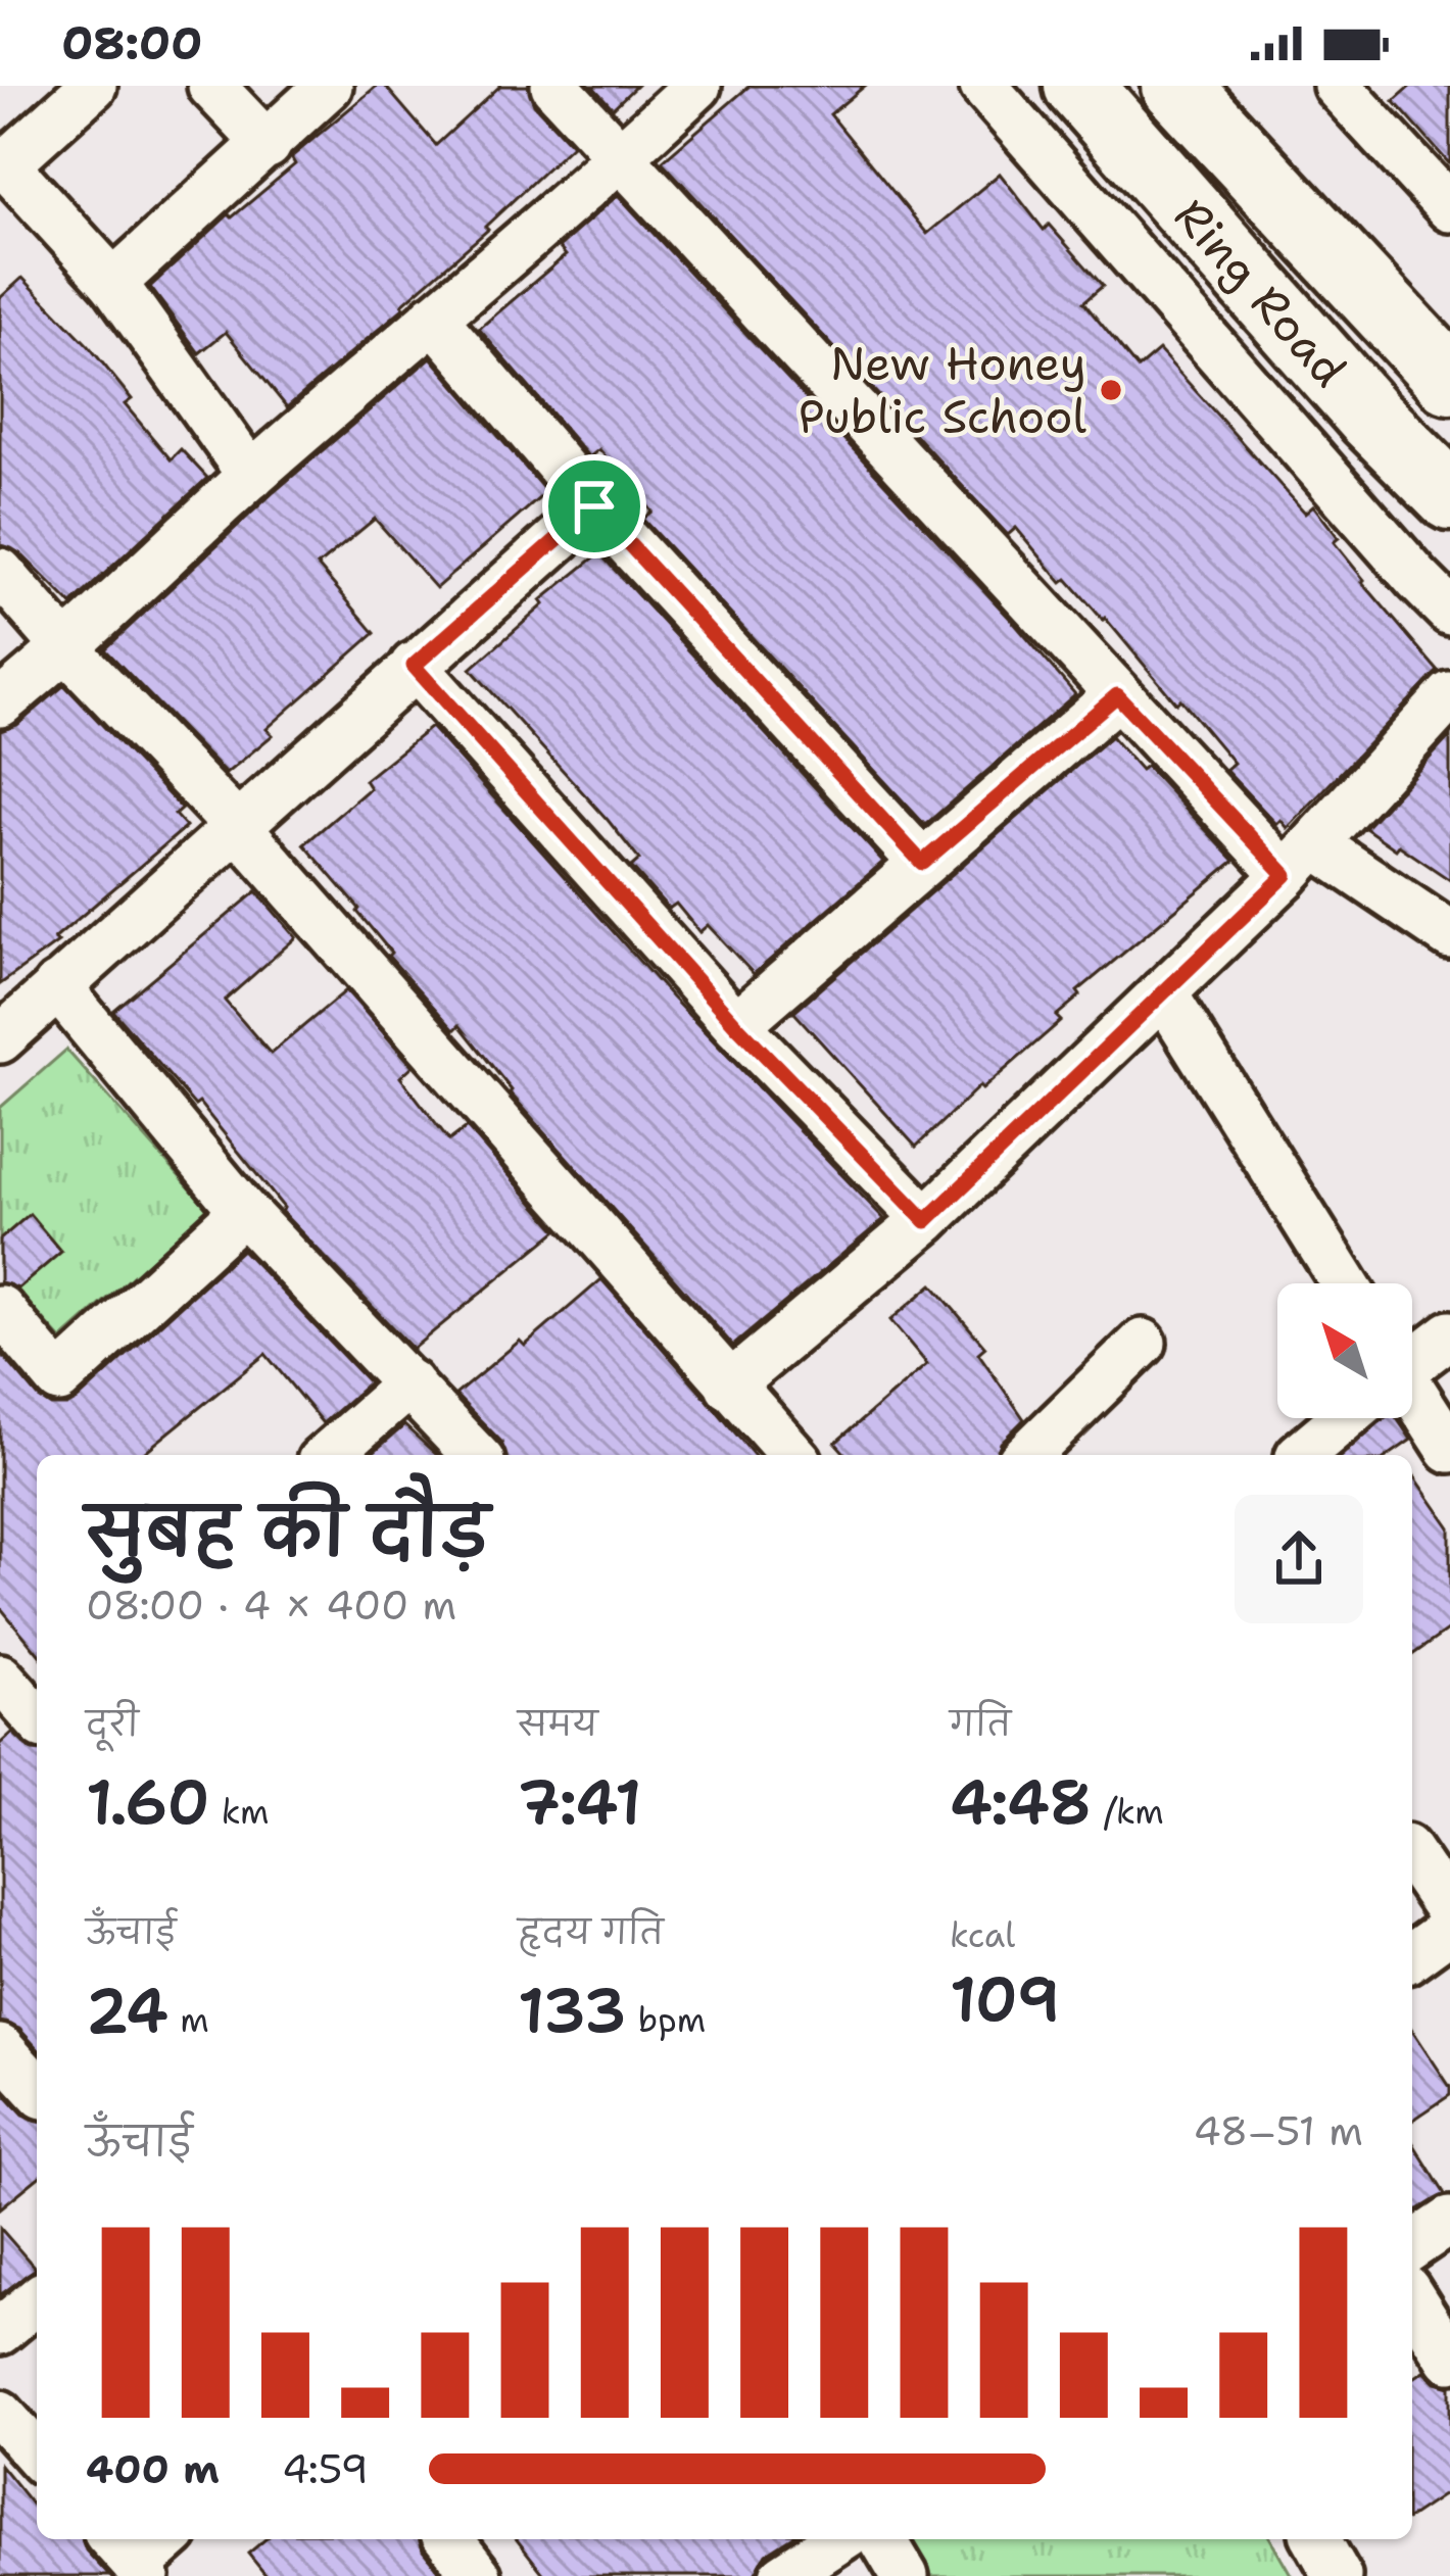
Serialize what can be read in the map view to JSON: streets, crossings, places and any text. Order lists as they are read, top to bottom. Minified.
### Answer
{"streets":{"highway":["Ring Road"]},"places":["New Honey Public School"],"north":"top left","page":{"status":"08:00","heading":["सुबह की दौड़","08:00 · 4 × 400 m"],"stats":[["दूरी","1.60 km"],["समय","7:41"],["गति","4:48 /km"],["ऊँचाई","24 m"],["हृदय गति","133 bpm"],["kcal","109"]],"chart":["ऊँचाई","48–51 m"],"list":[{"name":"400 m","note":"4:59"}]}}
